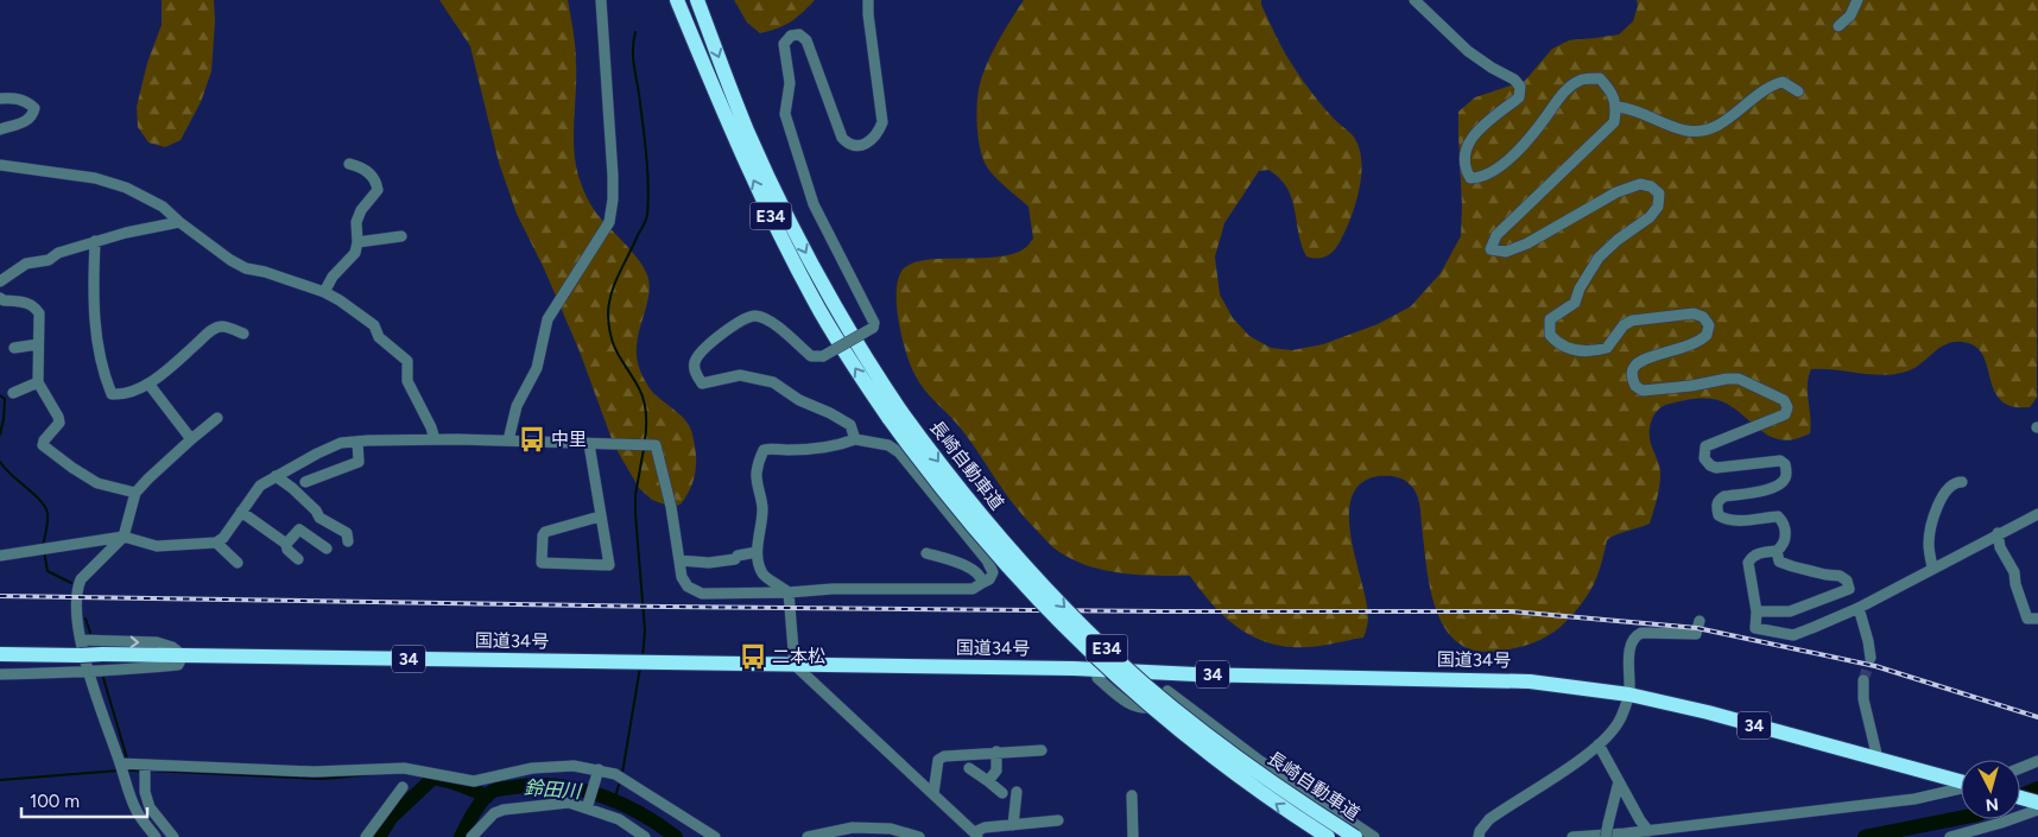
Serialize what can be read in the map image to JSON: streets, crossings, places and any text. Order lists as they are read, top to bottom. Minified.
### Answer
{"streets":{"highway":["E34","長崎自動車道","国道34号","34"]},"water":["鈴田川"],"places":{"bus stop":["中里","二本松"]},"scale_bar":"100 m","north":"bottom"}
